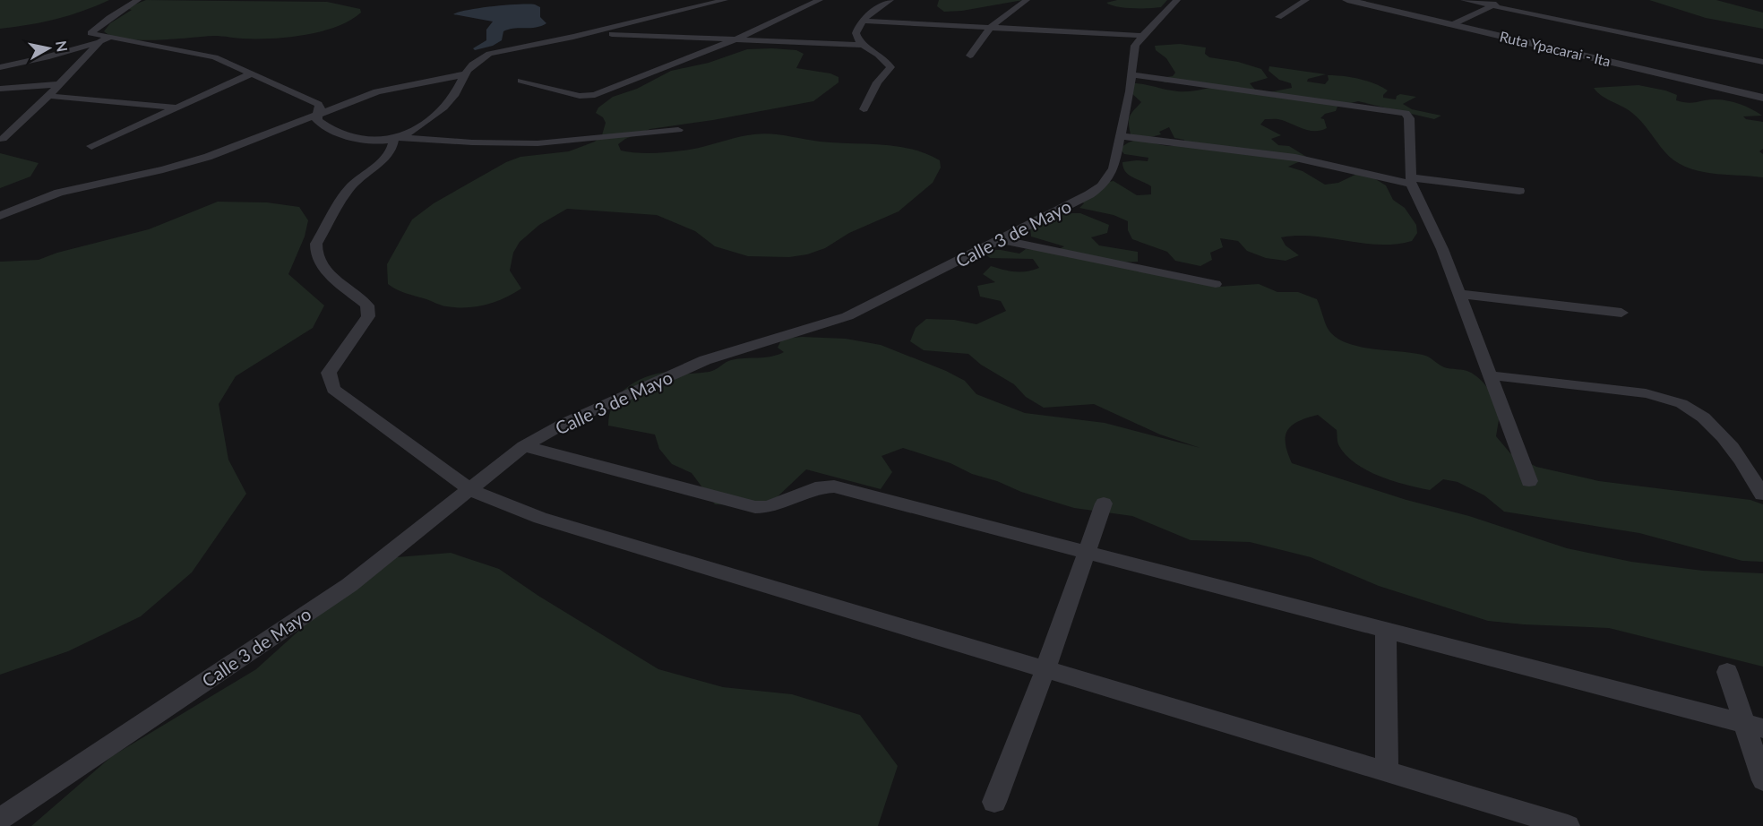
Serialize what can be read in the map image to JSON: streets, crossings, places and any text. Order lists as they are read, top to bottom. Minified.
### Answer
{"streets":{"street":["Ruta Ypacarai - Ita","Calle 3 de Mayo"]},"north":"right"}
